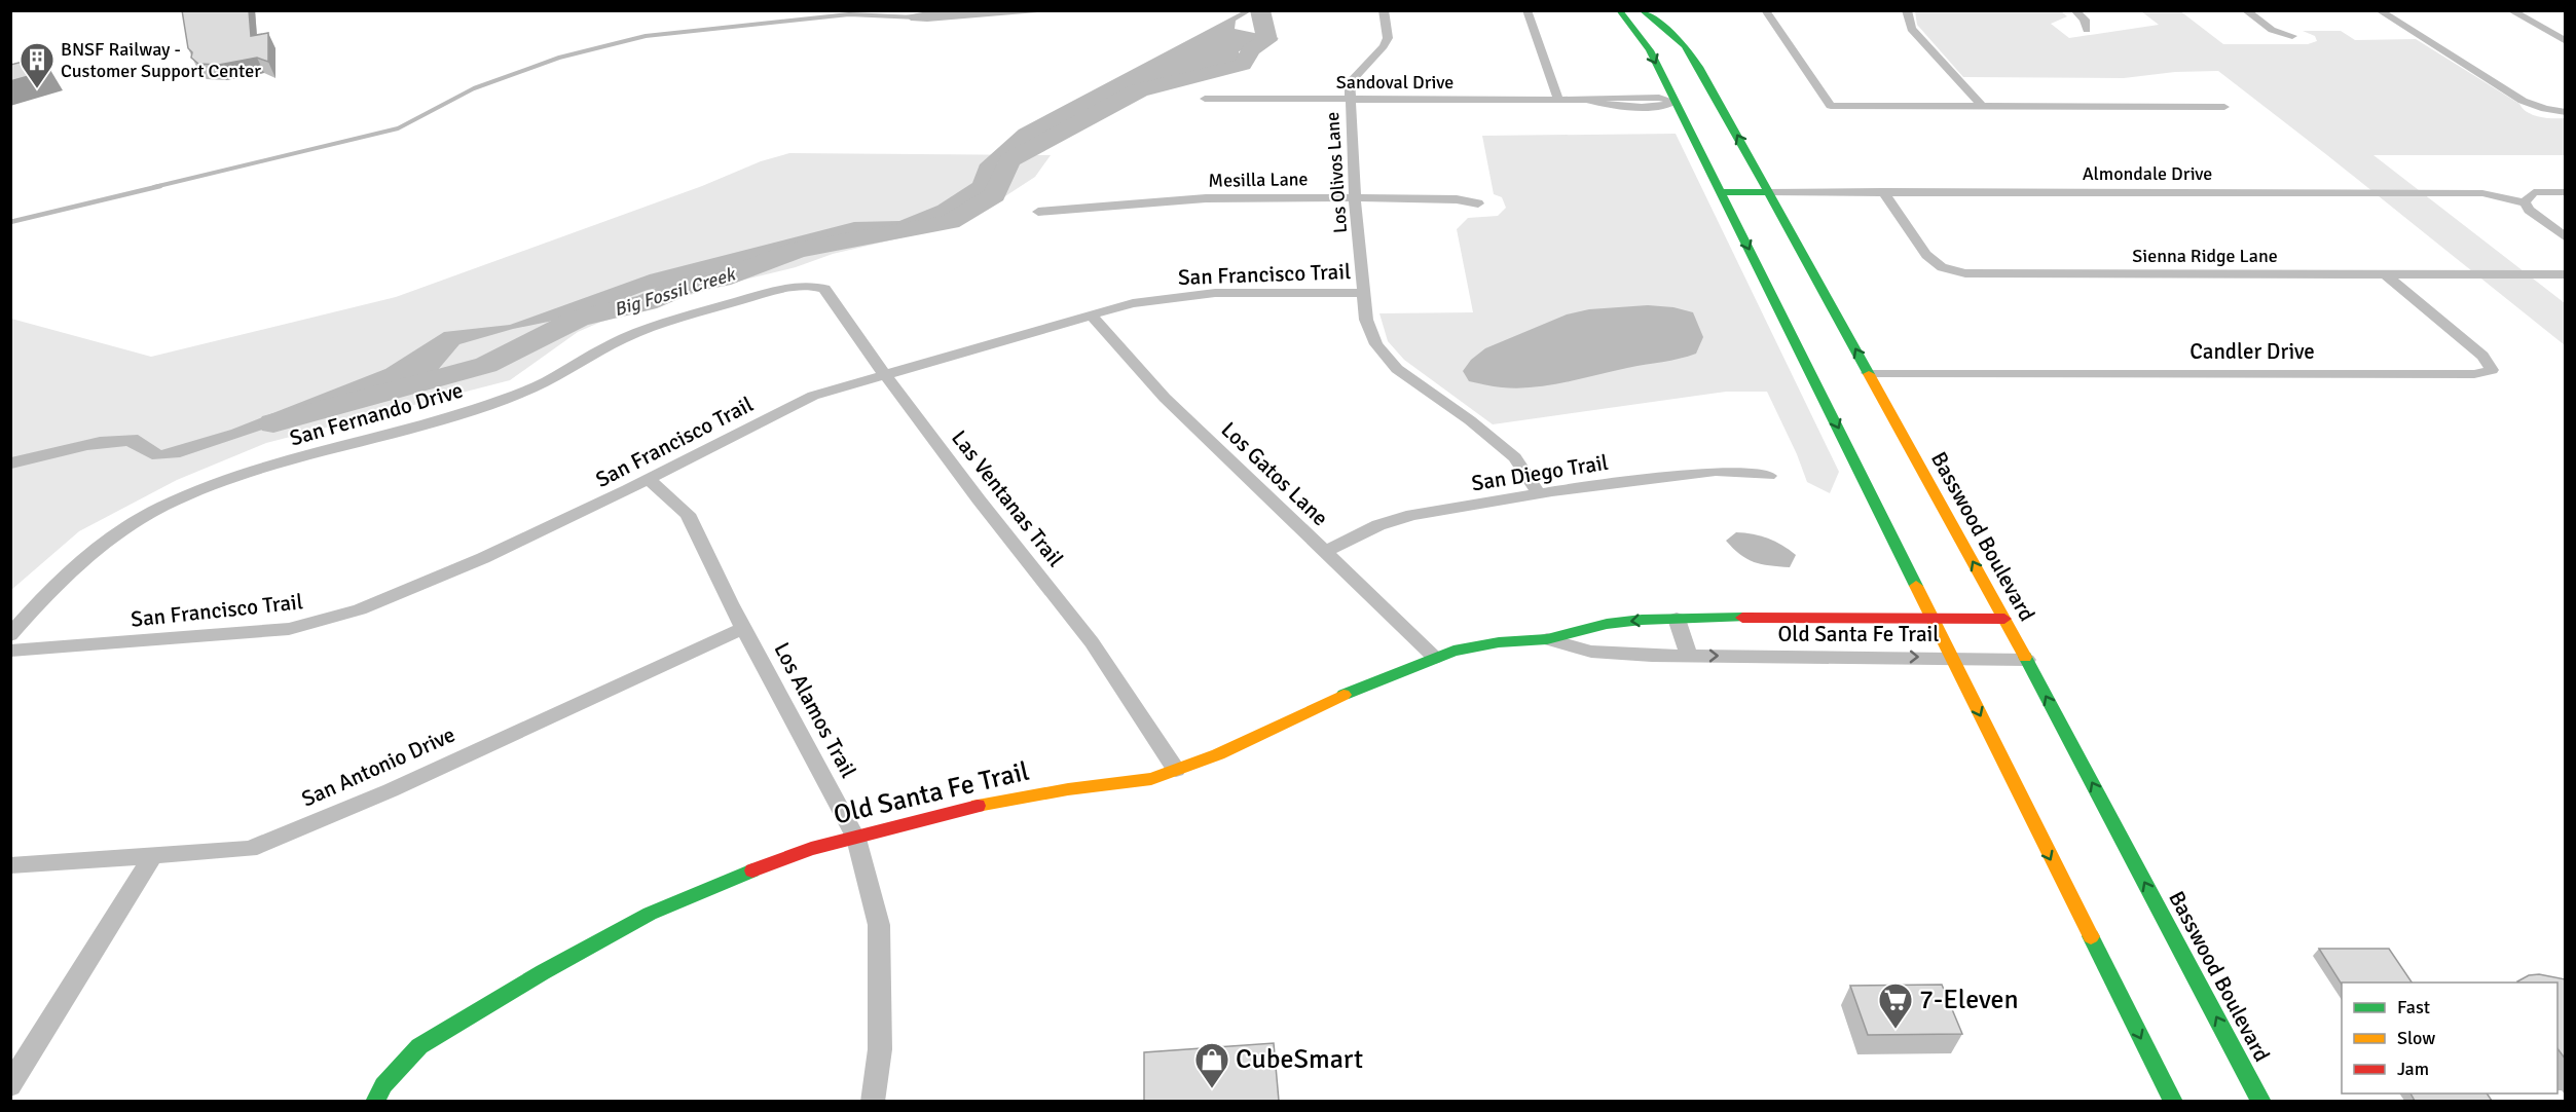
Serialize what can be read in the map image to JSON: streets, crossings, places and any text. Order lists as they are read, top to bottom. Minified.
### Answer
{"streets":{"main road":["Basswood Boulevard","Old Santa Fe Trail"],"street":["Sandoval Drive","Los Olivos Lane","Almondale Drive","Mesilla Lane","Sienna Ridge Lane","San Francisco Trail","Candler Drive","San Fernando Drive","San Diego Trail","Los Gatos Lane","Las Ventanas Trail","Los Alamos Trail","San Antonio Drive"]},"crossings":[["Sandoval Drive","Los Olivos Lane"],["Los Olivos Lane","Mesilla Lane"],["Los Olivos Lane","San Francisco Trail"],["Los Olivos Lane","San Diego Trail"],["Almondale Drive","Sienna Ridge Lane"],["Almondale Drive","Basswood Boulevard"],["Sienna Ridge Lane","Candler Drive"],["San Francisco Trail","Los Gatos Lane"],["San Francisco Trail","Las Ventanas Trail"],["San Francisco Trail","Los Alamos Trail"],["Candler Drive","Basswood Boulevard"],["San Fernando Drive","Las Ventanas Trail"],["San Diego Trail","Los Gatos Lane"],["Los Gatos Lane","Old Santa Fe Trail"],["Las Ventanas Trail","Old Santa Fe Trail"],["Basswood Boulevard","Old Santa Fe Trail"],["Old Santa Fe Trail","Los Alamos Trail"],["Los Alamos Trail","San Antonio Drive"]],"water":["Big Fossil Creek"],"places":{"building":["BNSF Railway - Customer Support Center"],"supermarket":["7-Eleven"],"shop":["CubeSmart"]},"legend":["Fast","Slow","Jam"]}
